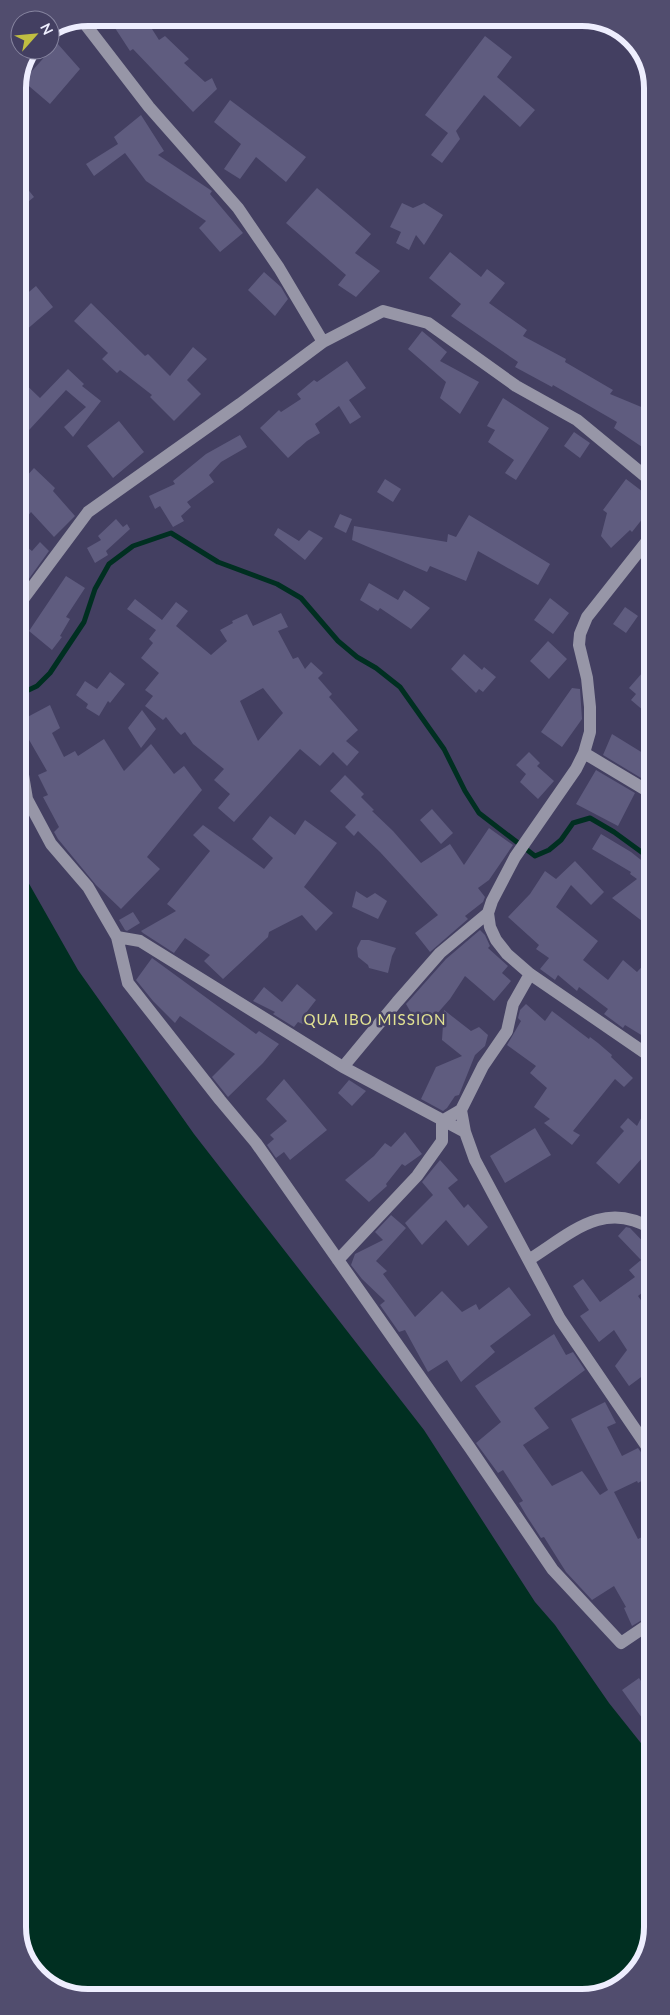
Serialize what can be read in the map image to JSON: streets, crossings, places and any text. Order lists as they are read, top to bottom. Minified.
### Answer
{"districts":["QUA IBO MISSION"],"north":"top right"}
